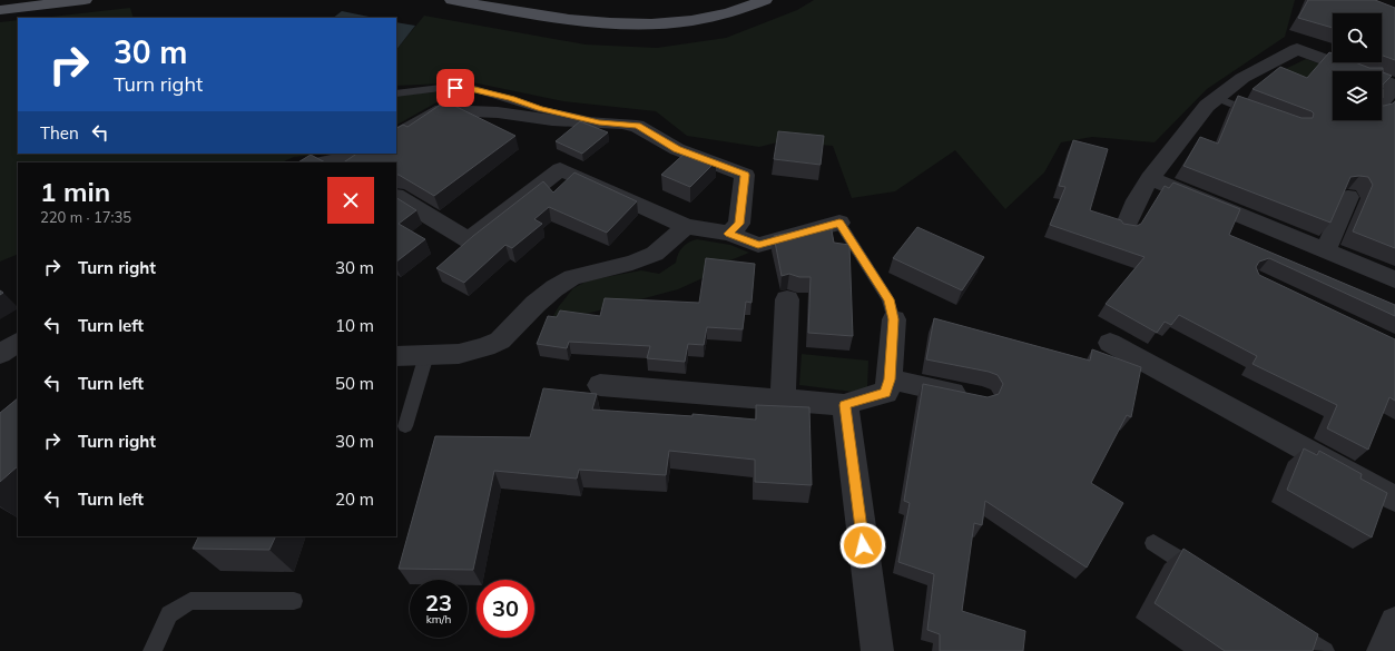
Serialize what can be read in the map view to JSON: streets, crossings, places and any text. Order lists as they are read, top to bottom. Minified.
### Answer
{"page":{"turn":["30 m","Turn right"],"then":"Then","heading":["1 min","220 m · 17:35"],"list":[{"name":"Turn right","value":"30 m"},{"name":"Turn left","value":"10 m"},{"name":"Turn left","value":"50 m"},{"name":"Turn right","value":"30 m"},{"name":"Turn left","value":"20 m"}],"speed":"23 km/h","limit":"30"}}
